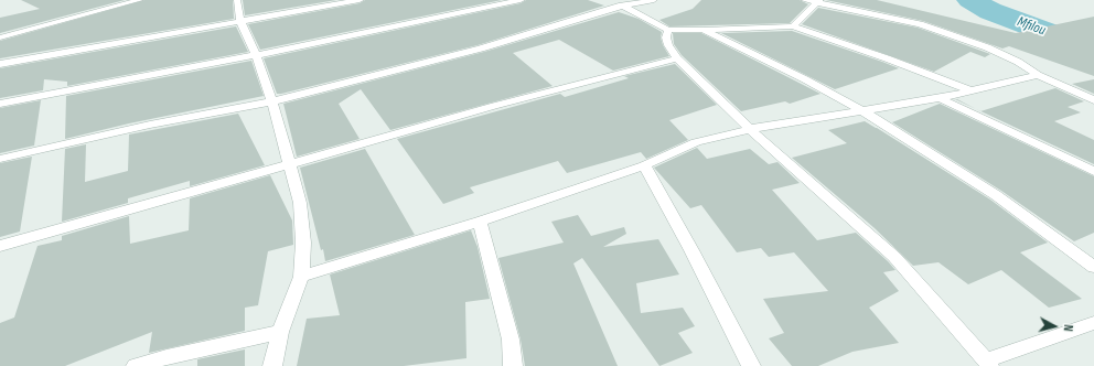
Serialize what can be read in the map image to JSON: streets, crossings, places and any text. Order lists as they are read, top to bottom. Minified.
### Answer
{"water":["Mfilou"],"north":"right"}
